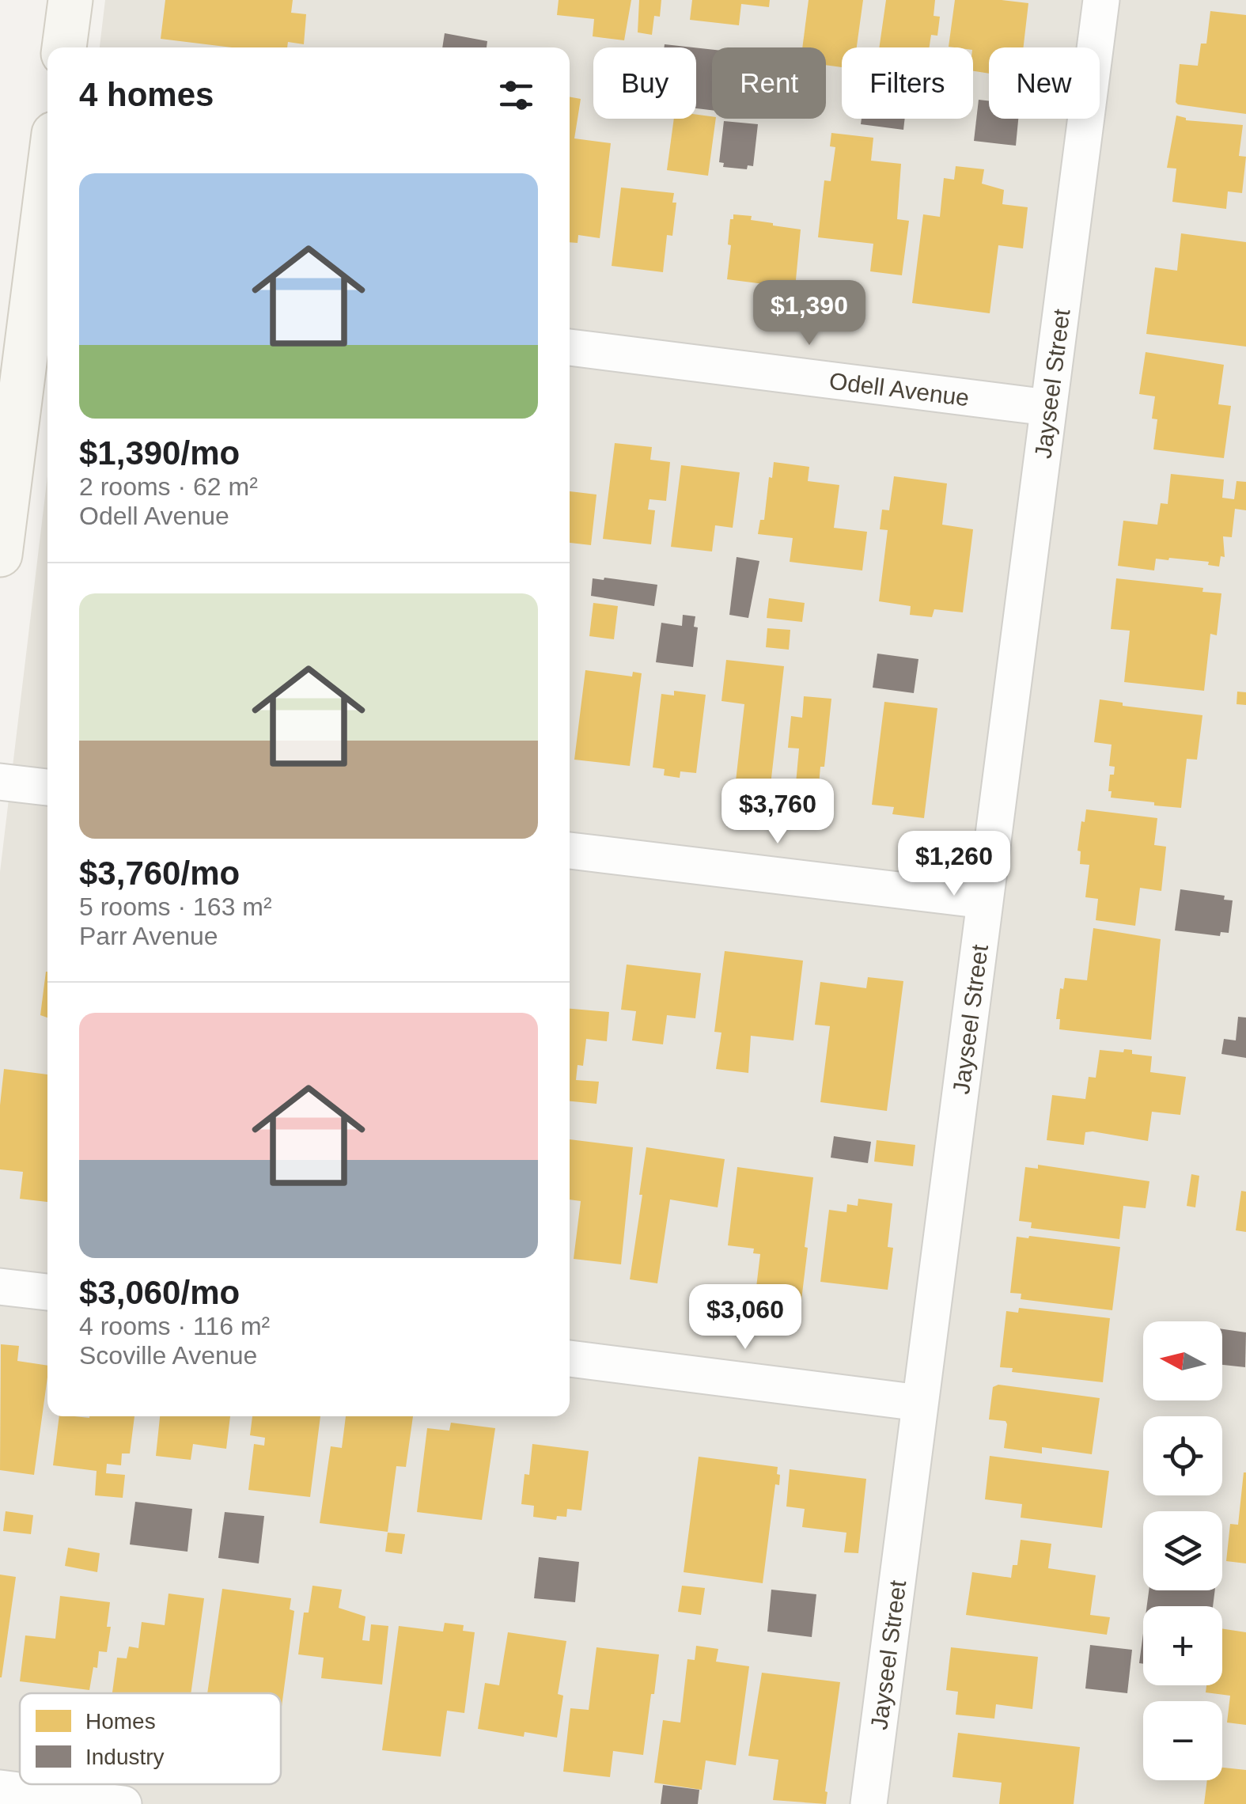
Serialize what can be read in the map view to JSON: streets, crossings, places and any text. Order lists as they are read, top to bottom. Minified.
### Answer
{"streets":{"street":["Jayseel Street","Odell Avenue"]},"crossings":[["Jayseel Street","Odell Avenue"]],"legend":["Homes","Industry"],"north":"left","page":{"chip":["Buy","Rent","Filters","New"],"heading":"4 homes","list":[{"name":"$1,390/mo","note":"2 rooms · 62 m² · Odell Avenue"},{"name":"$3,760/mo","note":"5 rooms · 163 m² · Parr Avenue"},{"name":"$3,060/mo","note":"4 rooms · 116 m² · Scoville Avenue"}],"price":["$1,390","$3,760","$1,260","$3,060"],"map_buttons":["+","−"]}}
